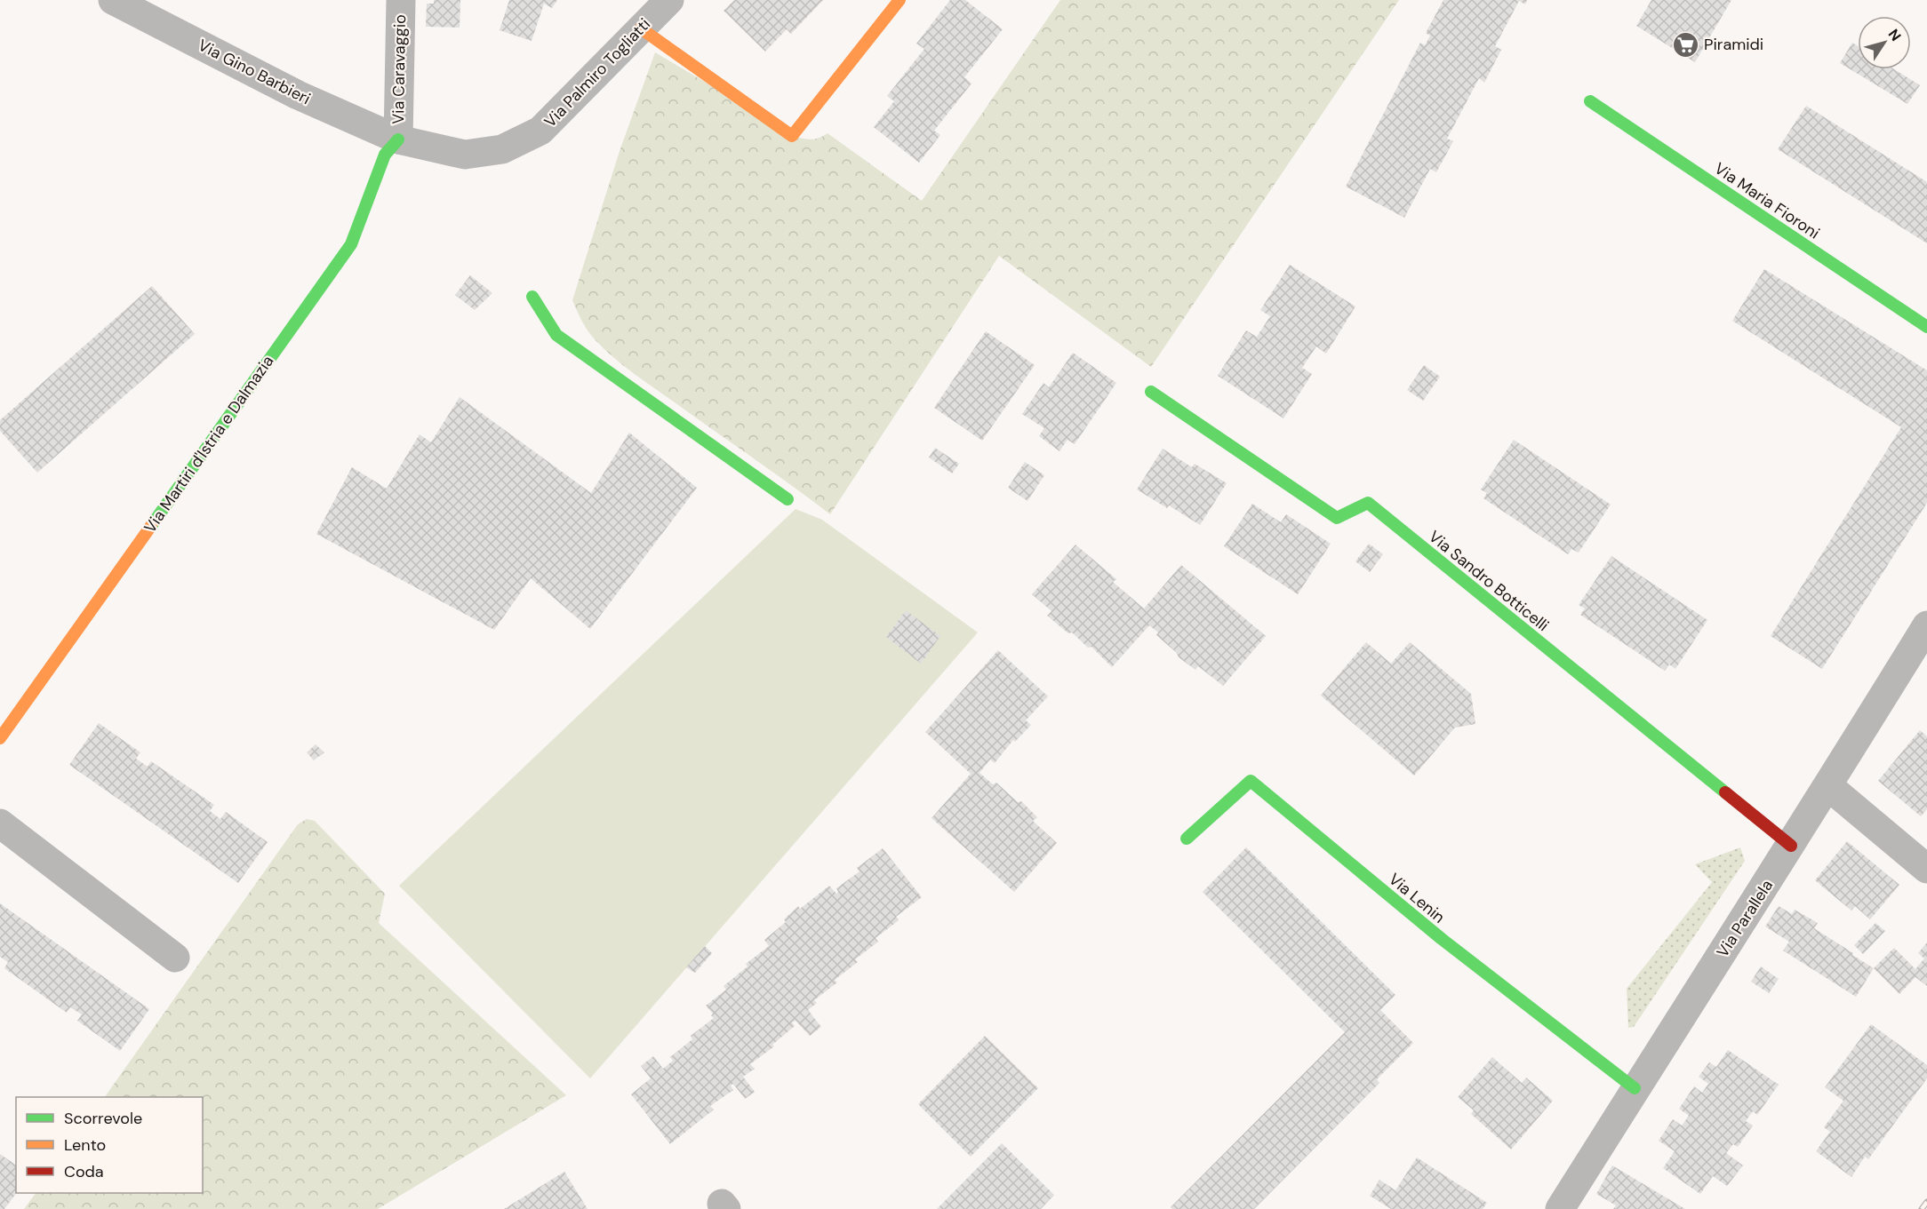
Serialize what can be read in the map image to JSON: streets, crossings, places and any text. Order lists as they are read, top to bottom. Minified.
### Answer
{"streets":{"street":["Via Caravaggio","Via Gino Barbieri","Via Palmiro Togliatti","Via Maria Fioroni","Via Martiri d'Istria e Dalmazia","Via Sandro Botticelli","Via Lenin","Via Parallela"]},"crossings":[["Via Caravaggio","Via Gino Barbieri"],["Via Caravaggio","Via Palmiro Togliatti"],["Via Caravaggio","Via Martiri d'Istria e Dalmazia"],["Via Gino Barbieri","Via Palmiro Togliatti"],["Via Gino Barbieri","Via Martiri d'Istria e Dalmazia"],["Via Palmiro Togliatti","Via Martiri d'Istria e Dalmazia"],["Via Sandro Botticelli","Via Parallela"],["Via Lenin","Via Parallela"]],"places":{"supermarket":["Piramidi"]},"legend":["Scorrevole","Lento","Coda"],"north":"top right"}
